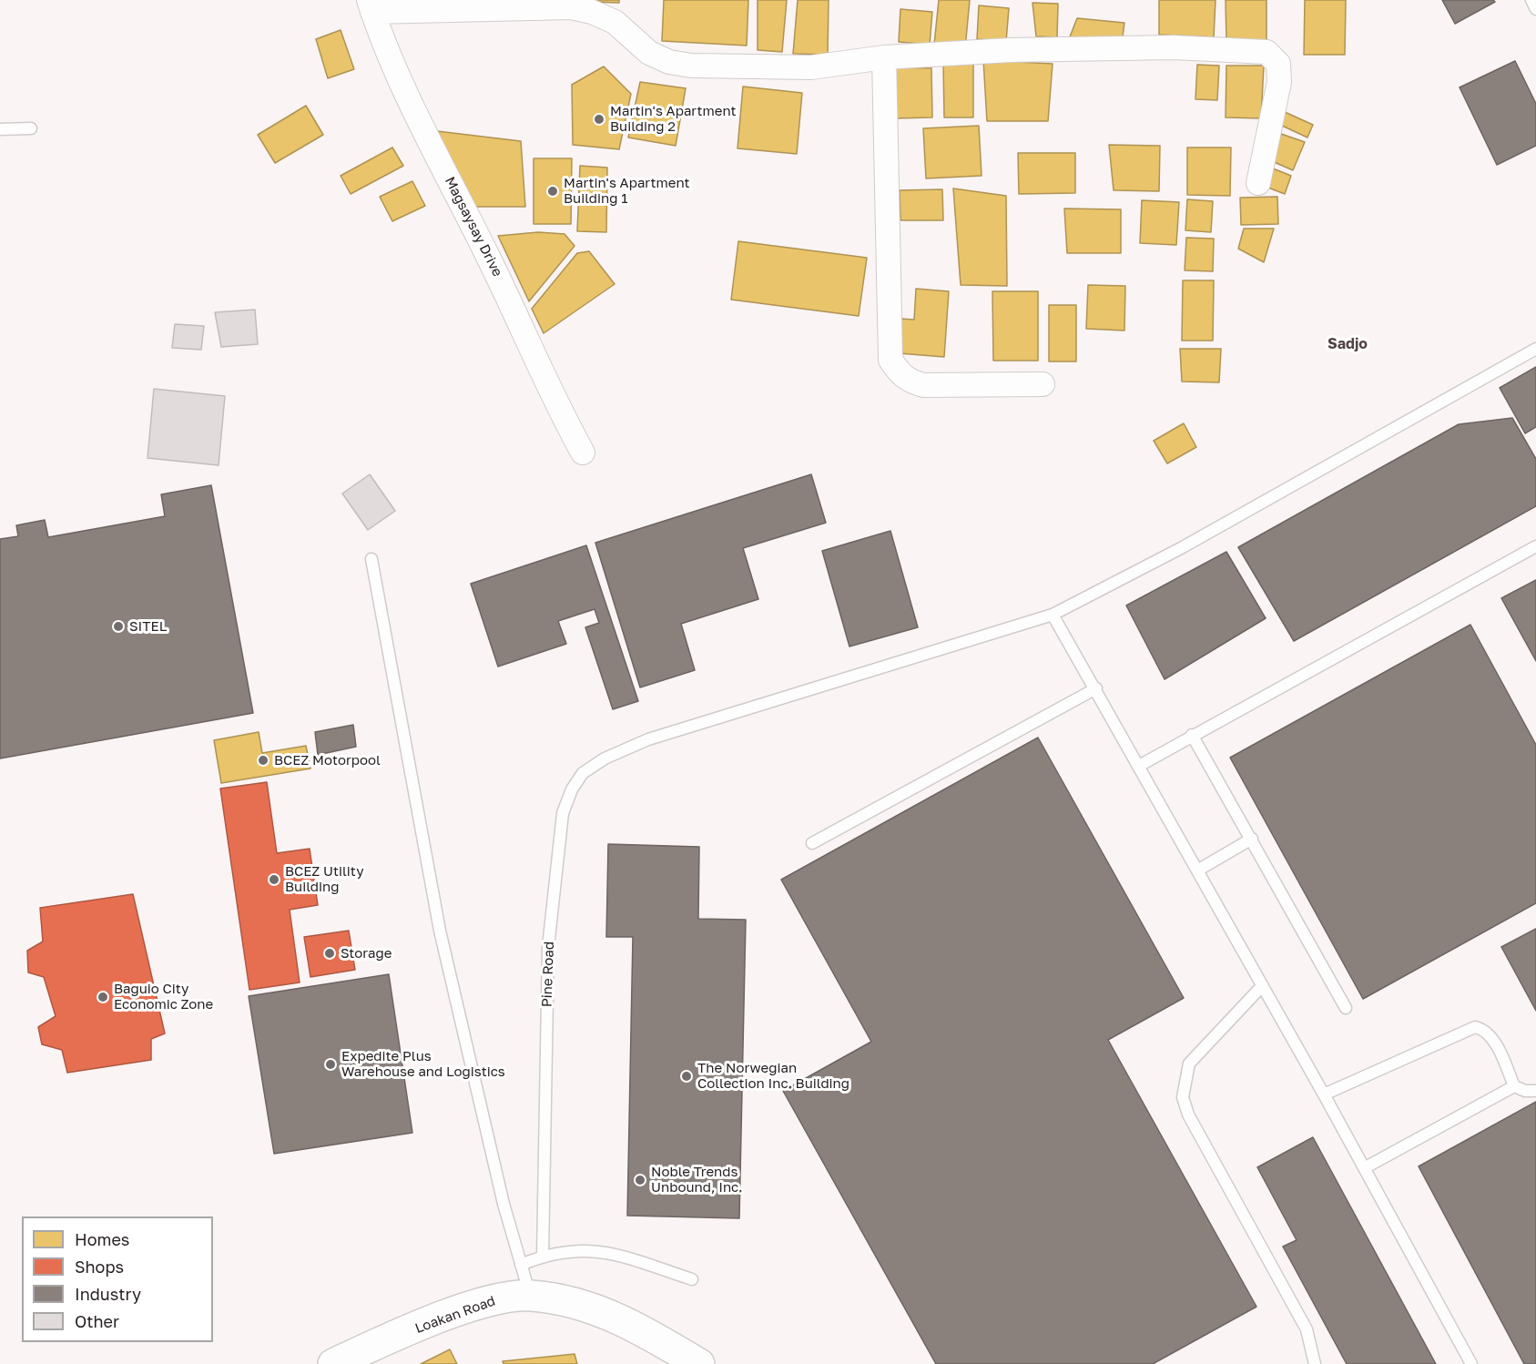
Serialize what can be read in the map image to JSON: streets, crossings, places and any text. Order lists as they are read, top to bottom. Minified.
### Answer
{"streets":{"main road":["Loakan Road"],"street":["Magsaysay Drive"],"lane":["Pine Road"]},"districts":["Sadjo"],"places":["Martin's Apartment Building 2","Martin's Apartment Building 1","SITEL","BCEZ Motorpool","BCEZ Utility Building","Storage","Baguio City Economic Zone","Expedite Plus Warehouse and Logistics","The Norwegian Collection Inc. Building","Noble Trends Unbound, Inc."],"legend":["Homes","Shops","Industry","Other"]}
